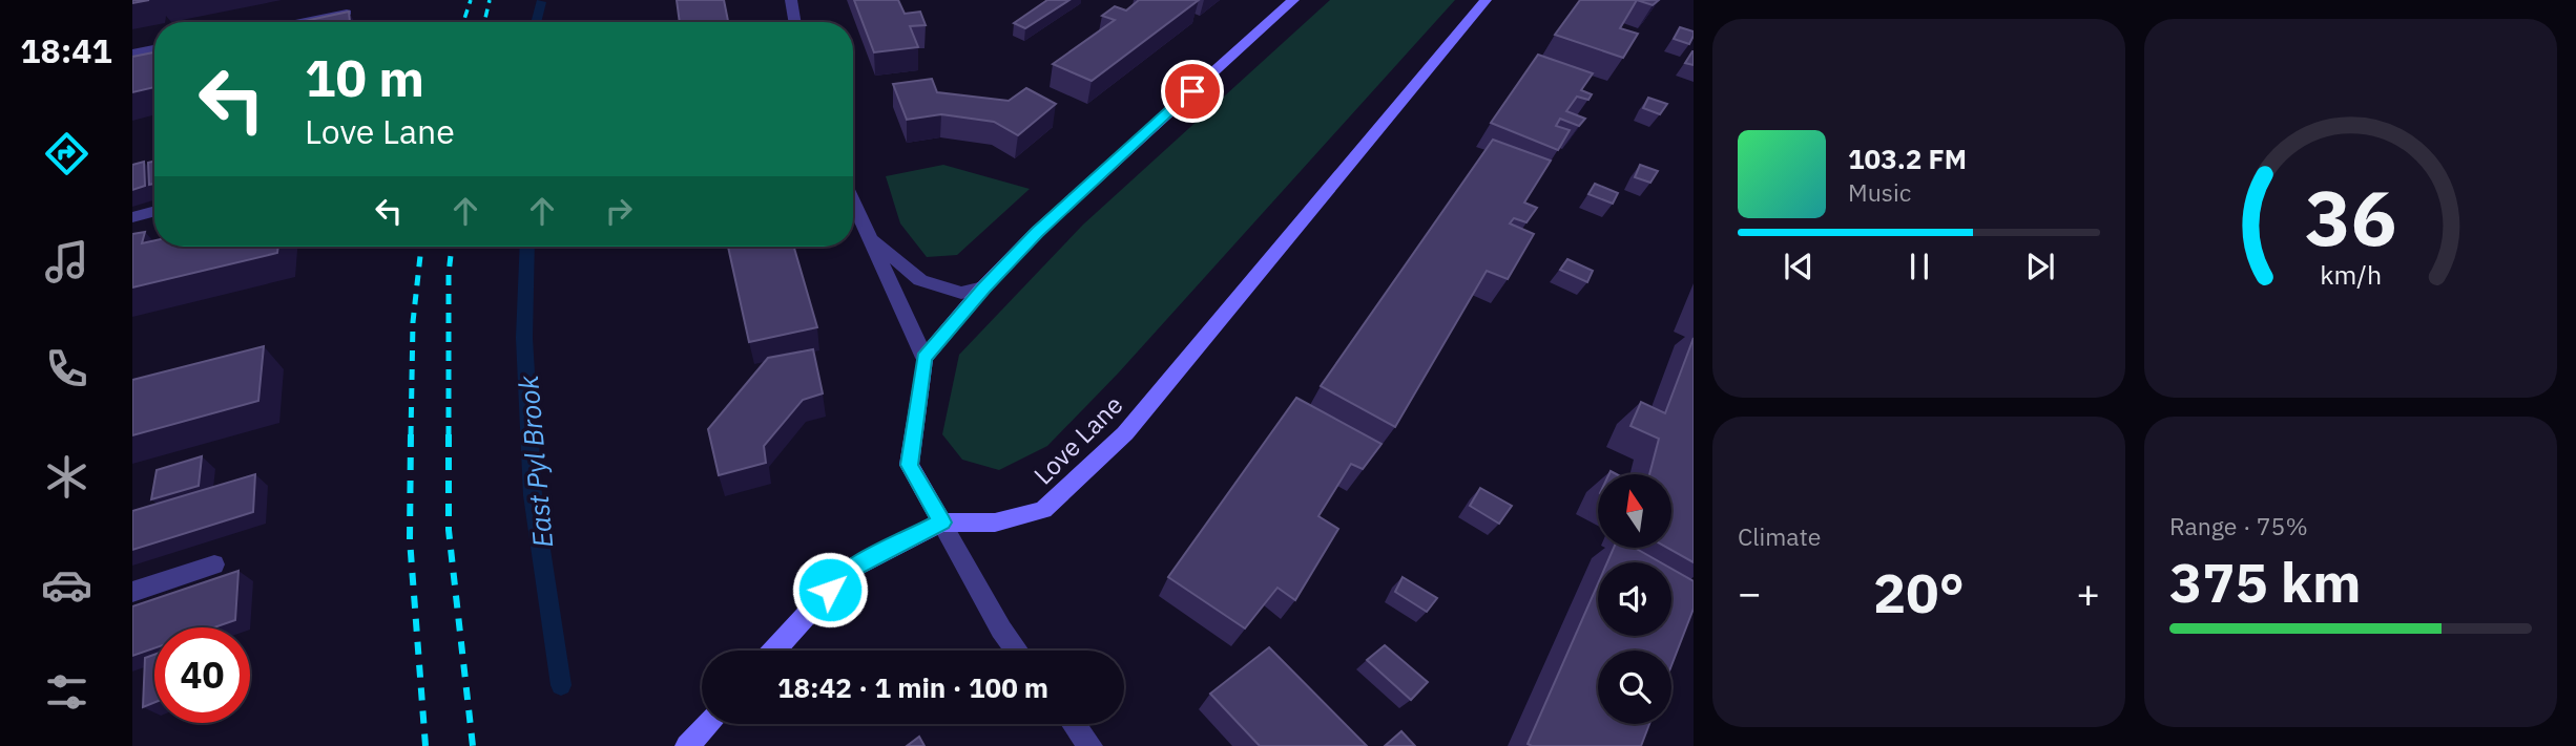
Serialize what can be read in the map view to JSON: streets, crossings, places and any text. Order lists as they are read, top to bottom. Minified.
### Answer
{"streets":{"street":["Love Lane"]},"water":["East Pyl Brook"],"north":"top","page":{"tabs":"18:41","turn":["10 m","Love Lane"],"song":["103.2 FM","Music"],"tile":["Climate",["Range · 75%","375 km"]],"heat":["−","20°","+"],"limit":"40","trip":"18:42 · 1 min · 100 m","gauge":["36","km/h"]}}
